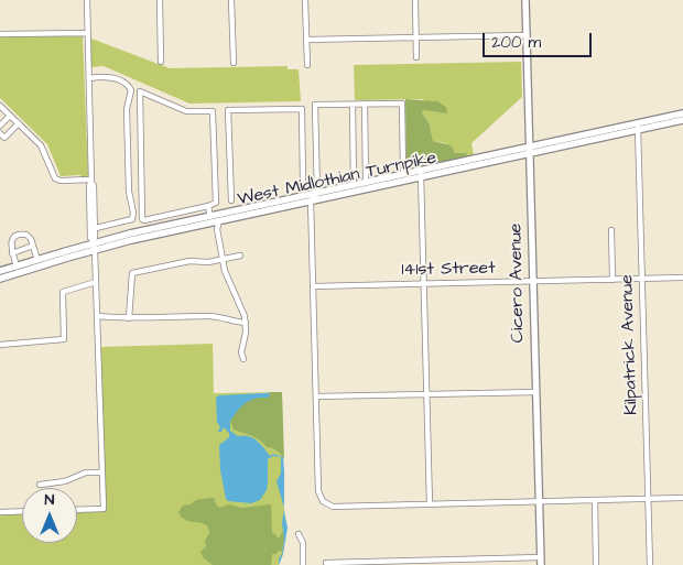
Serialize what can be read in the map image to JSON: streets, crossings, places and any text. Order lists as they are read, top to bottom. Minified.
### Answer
{"streets":{"main road":["West Midlothian Turnpike","Cicero Avenue"],"street":["141st Street","Kilpatrick Avenue"]},"crossings":[["West Midlothian Turnpike","Cicero Avenue"],["West Midlothian Turnpike","Kilpatrick Avenue"],["141st Street","Cicero Avenue"],["141st Street","Kilpatrick Avenue"]],"scale_bar":"200 m","north":"top"}
